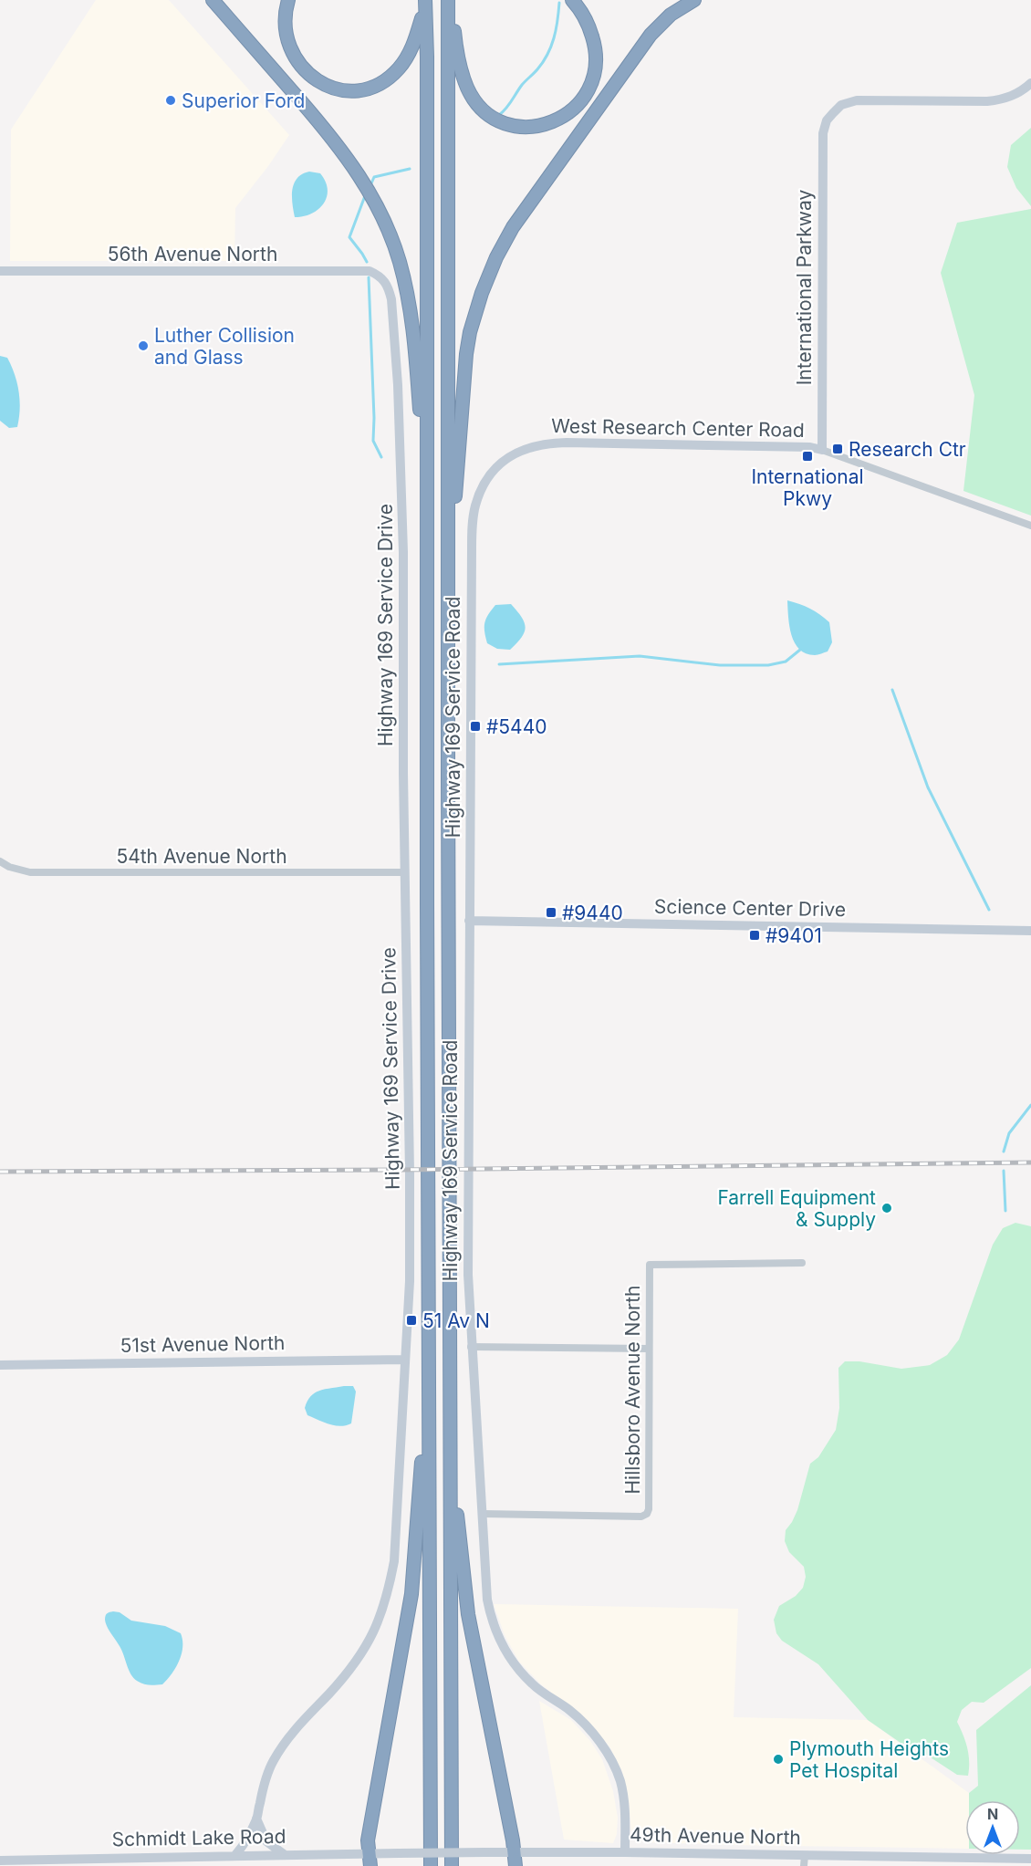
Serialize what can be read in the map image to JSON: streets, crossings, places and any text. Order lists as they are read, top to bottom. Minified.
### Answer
{"streets":{"street":["56th Avenue North","International Parkway","West Research Center Road","Highway 169 Service Drive","Highway 169 Service Road","54th Avenue North","Science Center Drive","51st Avenue North","Hillsboro Avenue North","49th Avenue North","Schmidt Lake Road"]},"crossings":[["56th Avenue North","Highway 169 Service Drive"],["International Parkway","West Research Center Road"],["West Research Center Road","Highway 169 Service Road"],["Highway 169 Service Drive","54th Avenue North"],["Highway 169 Service Drive","51st Avenue North"],["Highway 169 Service Drive","Schmidt Lake Road"],["Highway 169 Service Road","Science Center Drive"],["Highway 169 Service Road","Hillsboro Avenue North"],["Highway 169 Service Road","49th Avenue North"],["49th Avenue North","Schmidt Lake Road"]],"places":{"other":["Superior Ford","Luther Collision and Glass","Farrell Equipment & Supply","Plymouth Heights Pet Hospital"],"transit":["Research Ctr","International Pkwy","#5440","#9440","#9401","51 Av N"]},"north":"top"}
